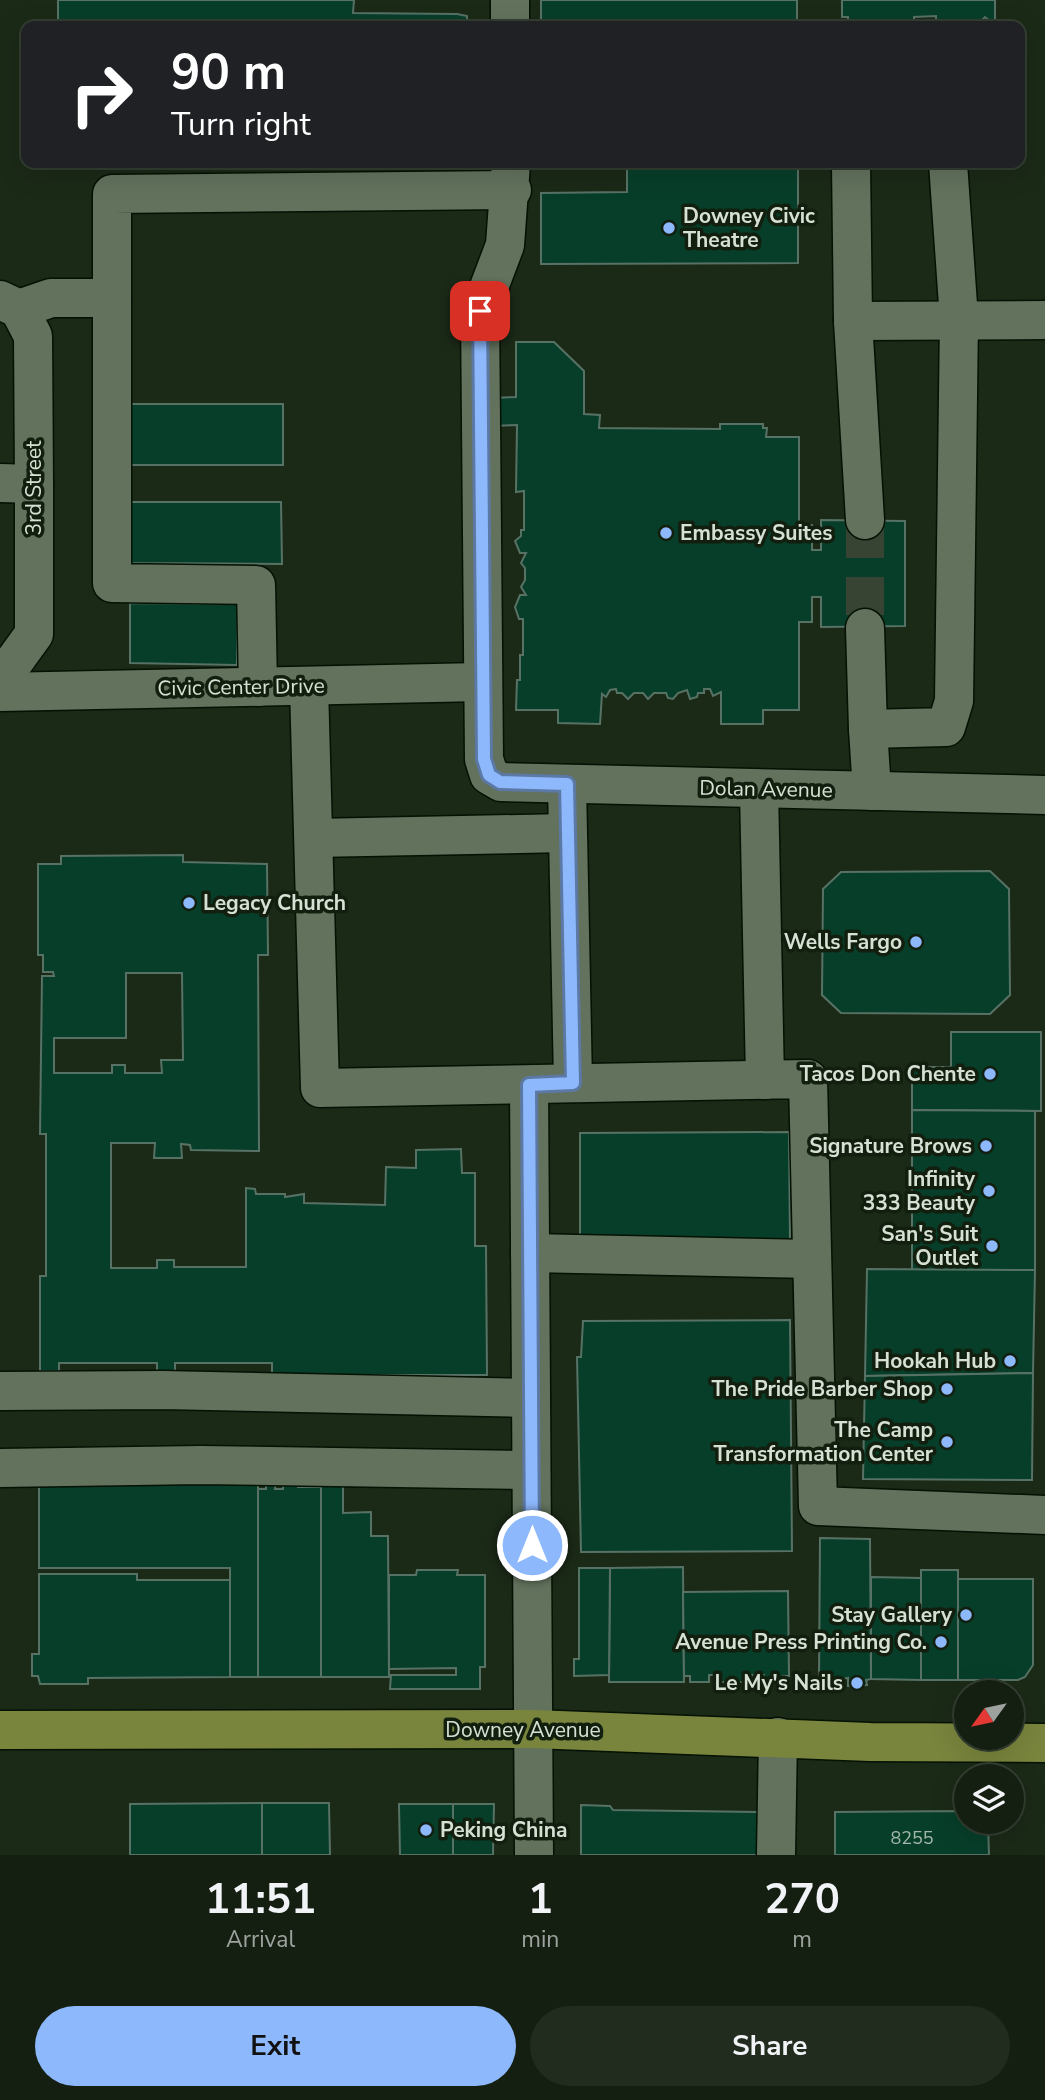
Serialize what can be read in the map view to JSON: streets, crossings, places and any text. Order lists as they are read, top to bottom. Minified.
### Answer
{"streets":{"main road":["Downey Avenue"],"street":["3rd Street","Civic Center Drive","Dolan Avenue"]},"crossings":[["Civic Center Drive","Dolan Avenue"]],"places":["Downey Civic Theatre","Embassy Suites","Legacy Church","Wells Fargo","Tacos Don Chente","Signature Brows","Infinity 333 Beauty","San's Suit Outlet","Hookah Hub","The Pride Barber Shop","The Camp Transformation Center","Stay Gallery","Avenue Press Printing Co.","Le My's Nails","Peking China"],"house_numbers":["8255"],"north":"bottom left","page":{"turn":["90 m","Turn right"],"eta":["11:51","Arrival","1","min","270","m"],"buttons":["Exit","Share"]}}
